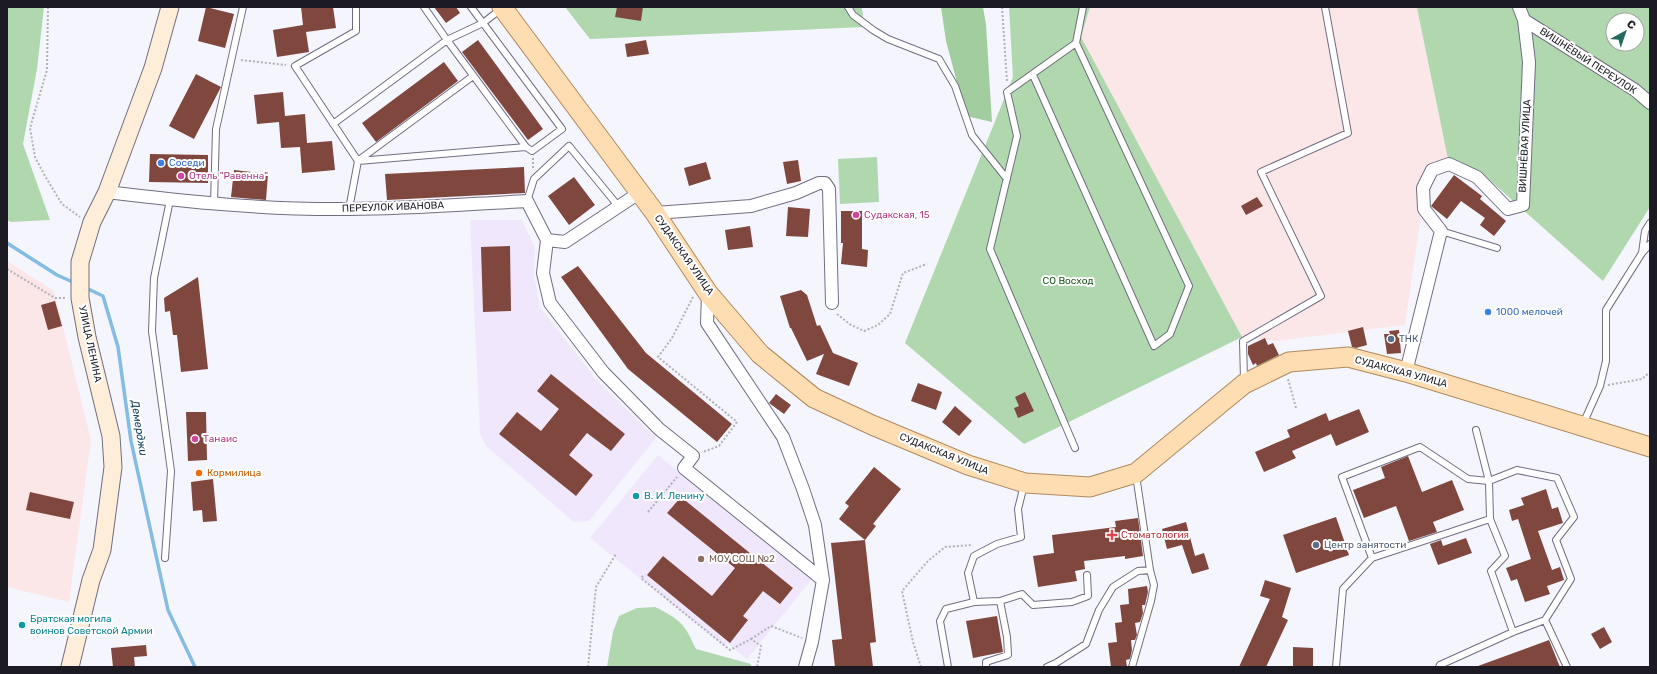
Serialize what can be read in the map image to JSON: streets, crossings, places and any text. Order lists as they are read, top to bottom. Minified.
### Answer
{"streets":{"main road":["СУДАКСКАЯ УЛИЦА","УЛИЦА ЛЕНИНА"],"street":["ВИШНЁВЫЙ ПЕРЕУЛОК","ВИШНЁВАЯ УЛИЦА","ПЕРЕУЛОК ИВАНОВА"]},"crossings":[["ВИШНЁВЫЙ ПЕРЕУЛОК","ВИШНЁВАЯ УЛИЦА"],["ПЕРЕУЛОК ИВАНОВА","УЛИЦА ЛЕНИНА"]],"water":["Демерджи"],"parks":["СО Восход"],"places":{"other":["Соседи","Отель \"Равенна\"","Судакская, 15","1000 мелочей","ТНК","Танаис","Кормилица","В. И. Ленину","Центр занятости","МОУ СОШ №2","Братская могила воинов Советской Армии"],"health":["Стоматология"]},"north":"top right"}
